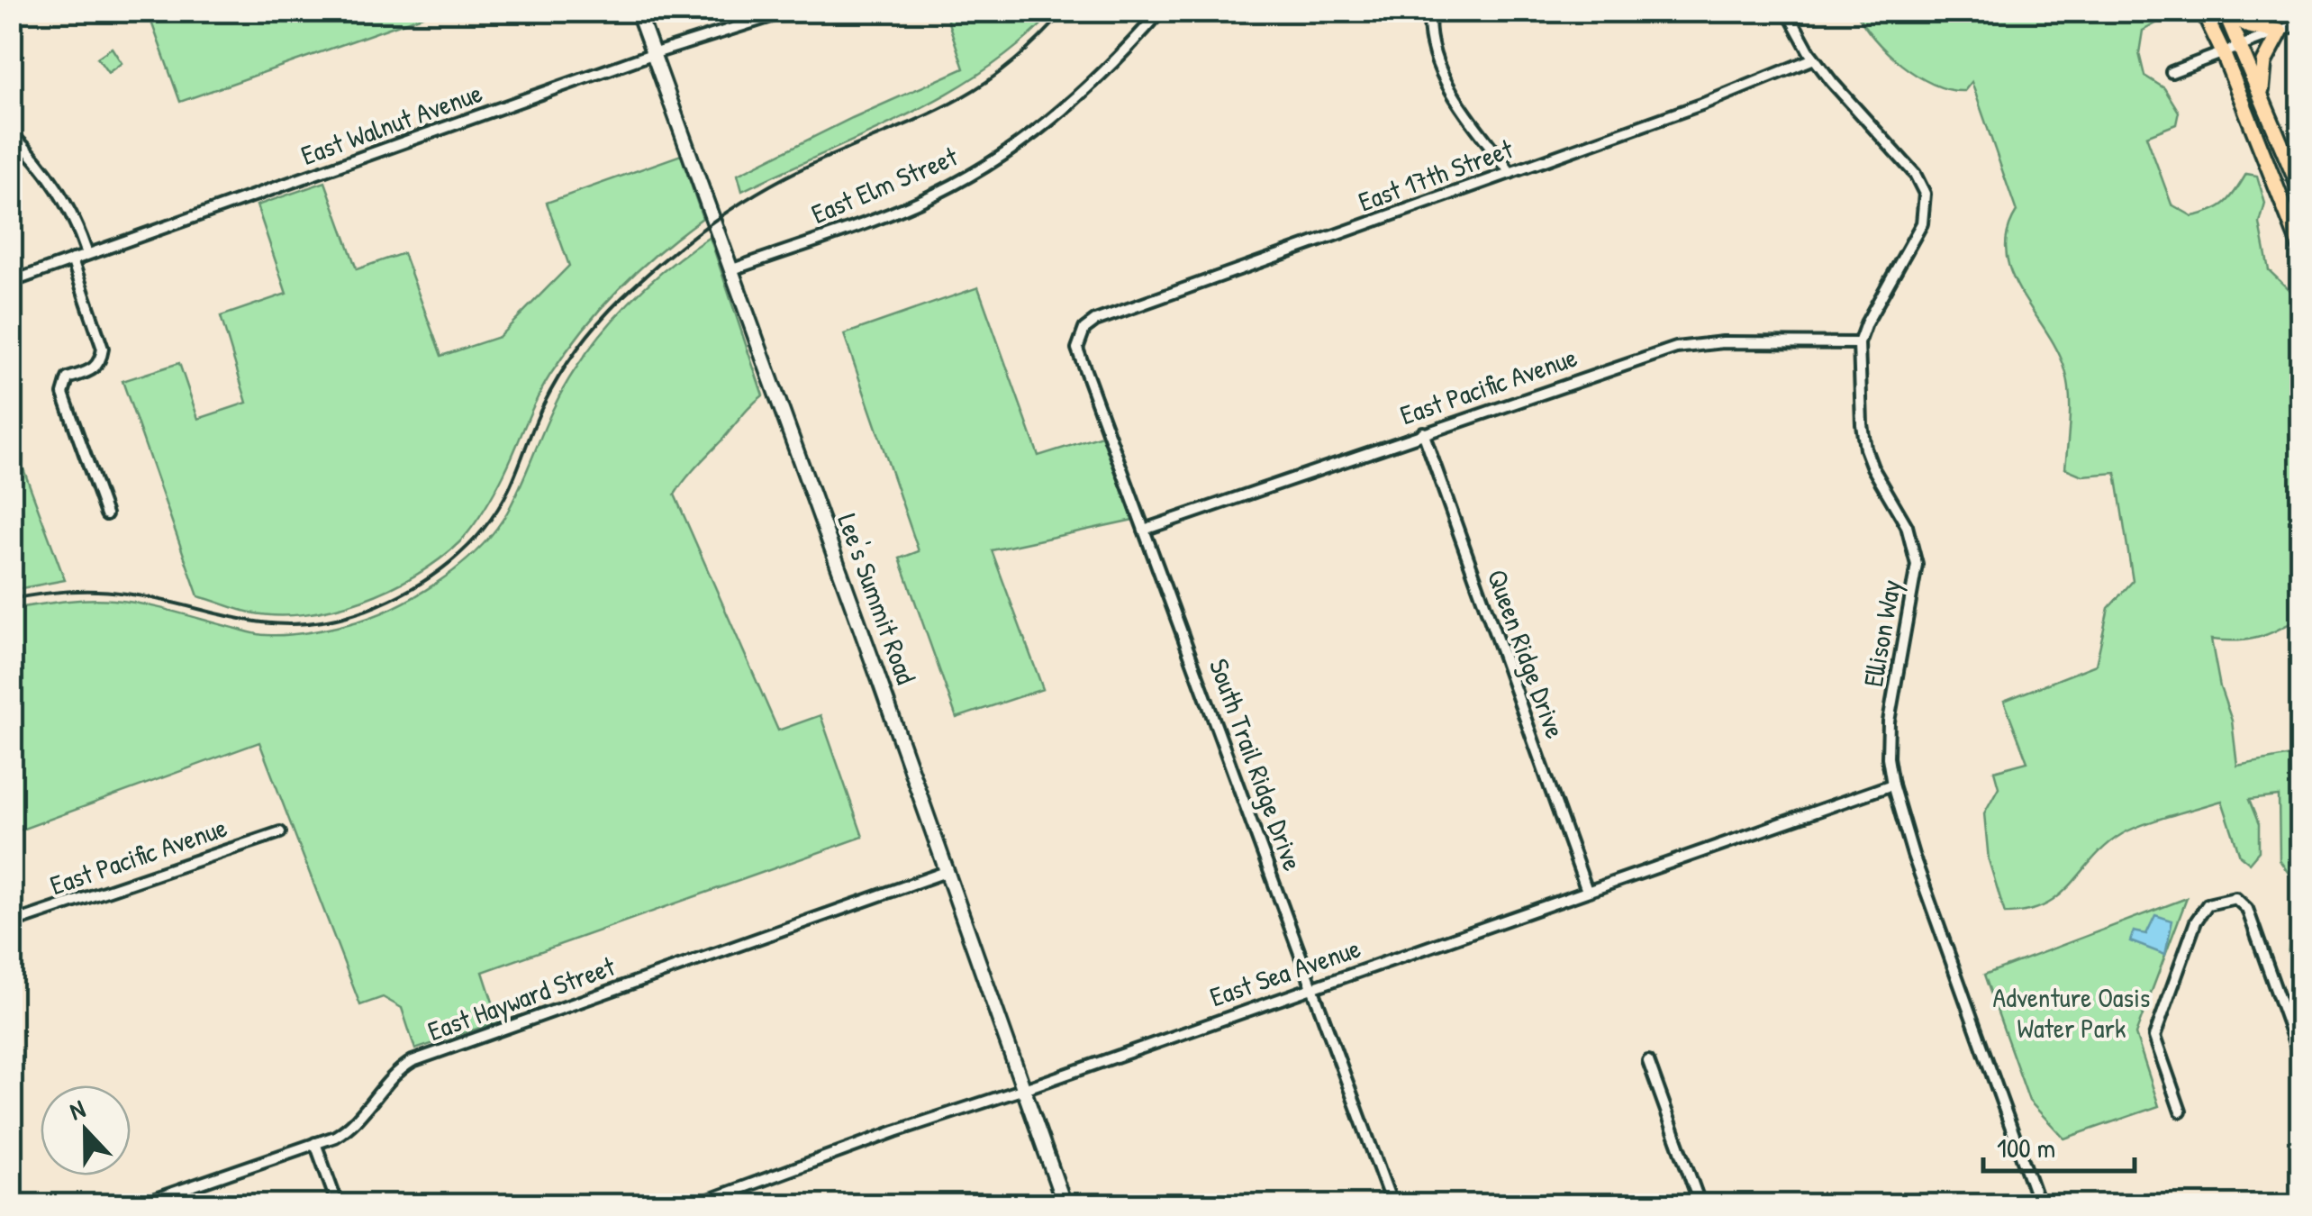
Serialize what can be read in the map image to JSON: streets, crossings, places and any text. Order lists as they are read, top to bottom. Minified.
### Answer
{"streets":{"main road":["Lee's Summit Road"],"street":["East Walnut Avenue","East 17th Street","East Elm Street","East Pacific Avenue","Ellison Way","Queen Ridge Drive","South Trail Ridge Drive","East Sea Avenue","East Hayward Street"]},"crossings":[["East Walnut Avenue","Lee's Summit Road"],["East 17th Street","Ellison Way"],["East 17th Street","South Trail Ridge Drive"],["East Elm Street","Lee's Summit Road"],["East Pacific Avenue","Ellison Way"],["East Pacific Avenue","Queen Ridge Drive"],["East Pacific Avenue","South Trail Ridge Drive"],["Lee's Summit Road","East Sea Avenue"],["Lee's Summit Road","East Hayward Street"],["Ellison Way","East Sea Avenue"],["Queen Ridge Drive","East Sea Avenue"],["South Trail Ridge Drive","East Sea Avenue"]],"parks":["Adventure Oasis Water Park"],"scale_bar":"100 m","north":"top"}
